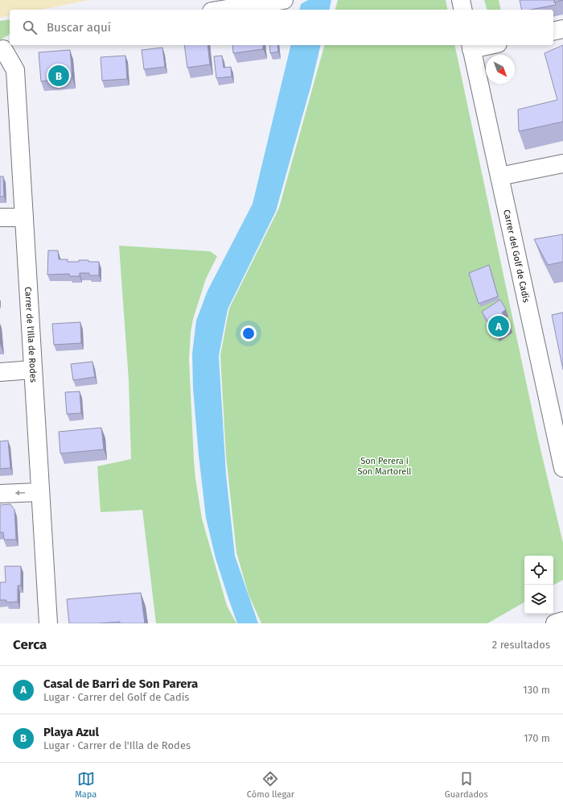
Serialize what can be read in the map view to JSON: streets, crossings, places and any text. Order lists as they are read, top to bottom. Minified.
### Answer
{"streets":{"street":["Carrer del Golf de Cadis","Carrer de l'Illa de Rodes"]},"parks":["Son Perera i Son Martorell"],"north":"bottom right","page":{"search":"Buscar aquí","pins":["B","A"],"heading":["Cerca","2 resultados"],"list":[{"mark":"A","name":"Casal de Barri de Son Parera","note":"Lugar · Carrer del Golf de Cadis","value":"130 m"},{"mark":"B","name":"Playa Azul","note":"Lugar · Carrer de l'Illa de Rodes","value":"170 m"}],"nav":["Mapa","Cómo llegar","Guardados"]}}
